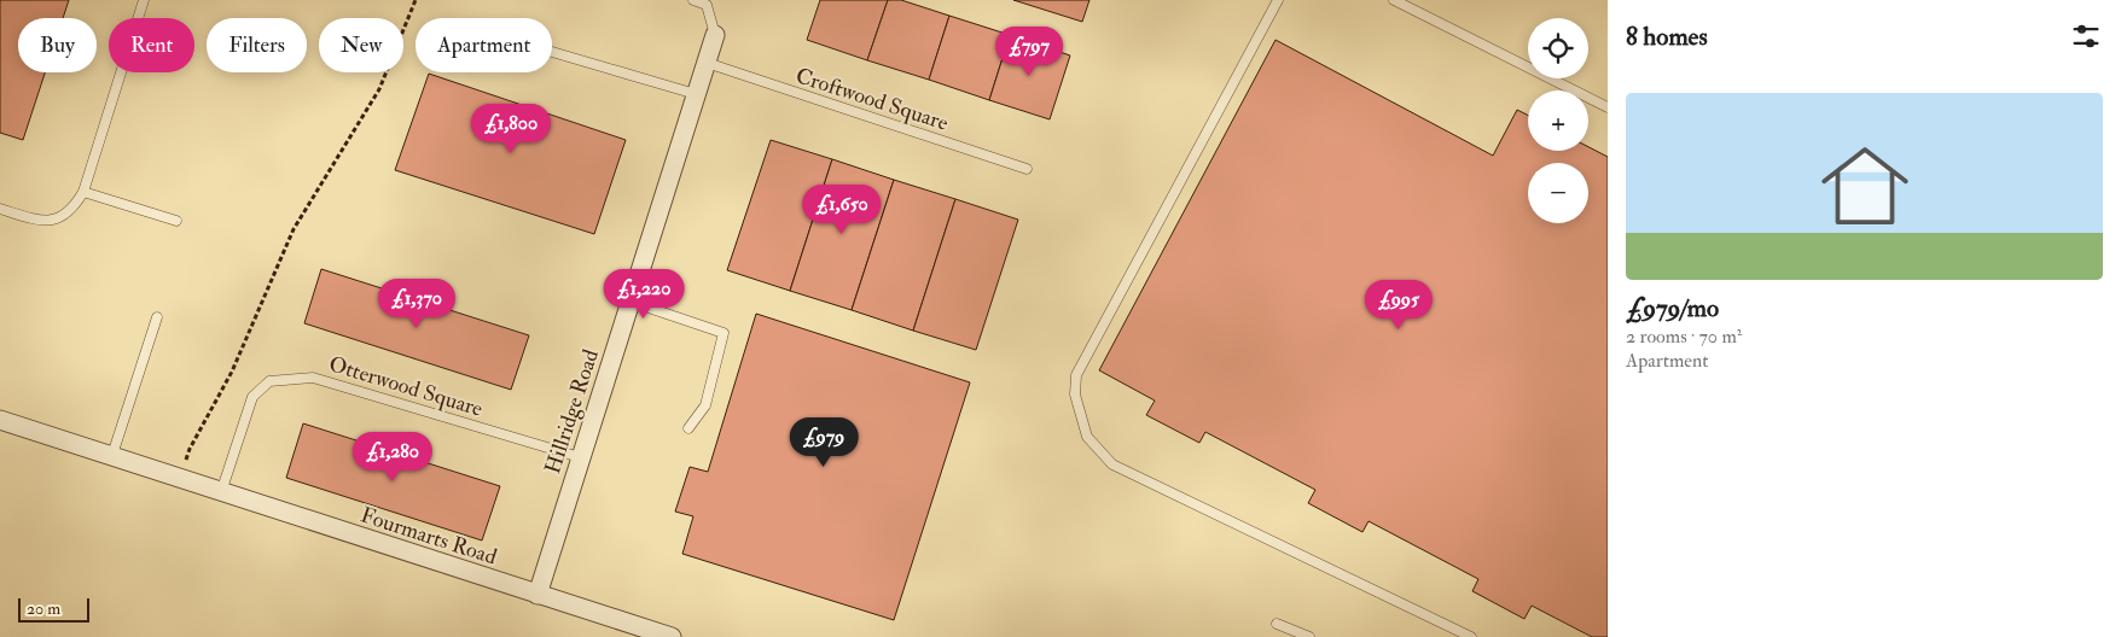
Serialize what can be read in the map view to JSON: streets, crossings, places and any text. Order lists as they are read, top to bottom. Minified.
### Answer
{"streets":{"street":["Hillridge Road","Fourmarts Road"],"lane":["Croftwood Square","Otterwood Square"]},"crossings":[["Croftwood Square","Hillridge Road"],["Otterwood Square","Hillridge Road"],["Otterwood Square","Fourmarts Road"],["Hillridge Road","Fourmarts Road"]],"scale_bar":"20 m","page":{"heading":"8 homes","map_buttons":["+","−"],"chip":["Buy","Rent","Filters","New","Apartment"],"price":["£797","£1,800","£1,650","£1,220","£1,370","£995","£979","£1,280"],"list":[{"name":"£979/mo","note":"2 rooms · 70 m² · Apartment"}],"scale":"20 m"}}
